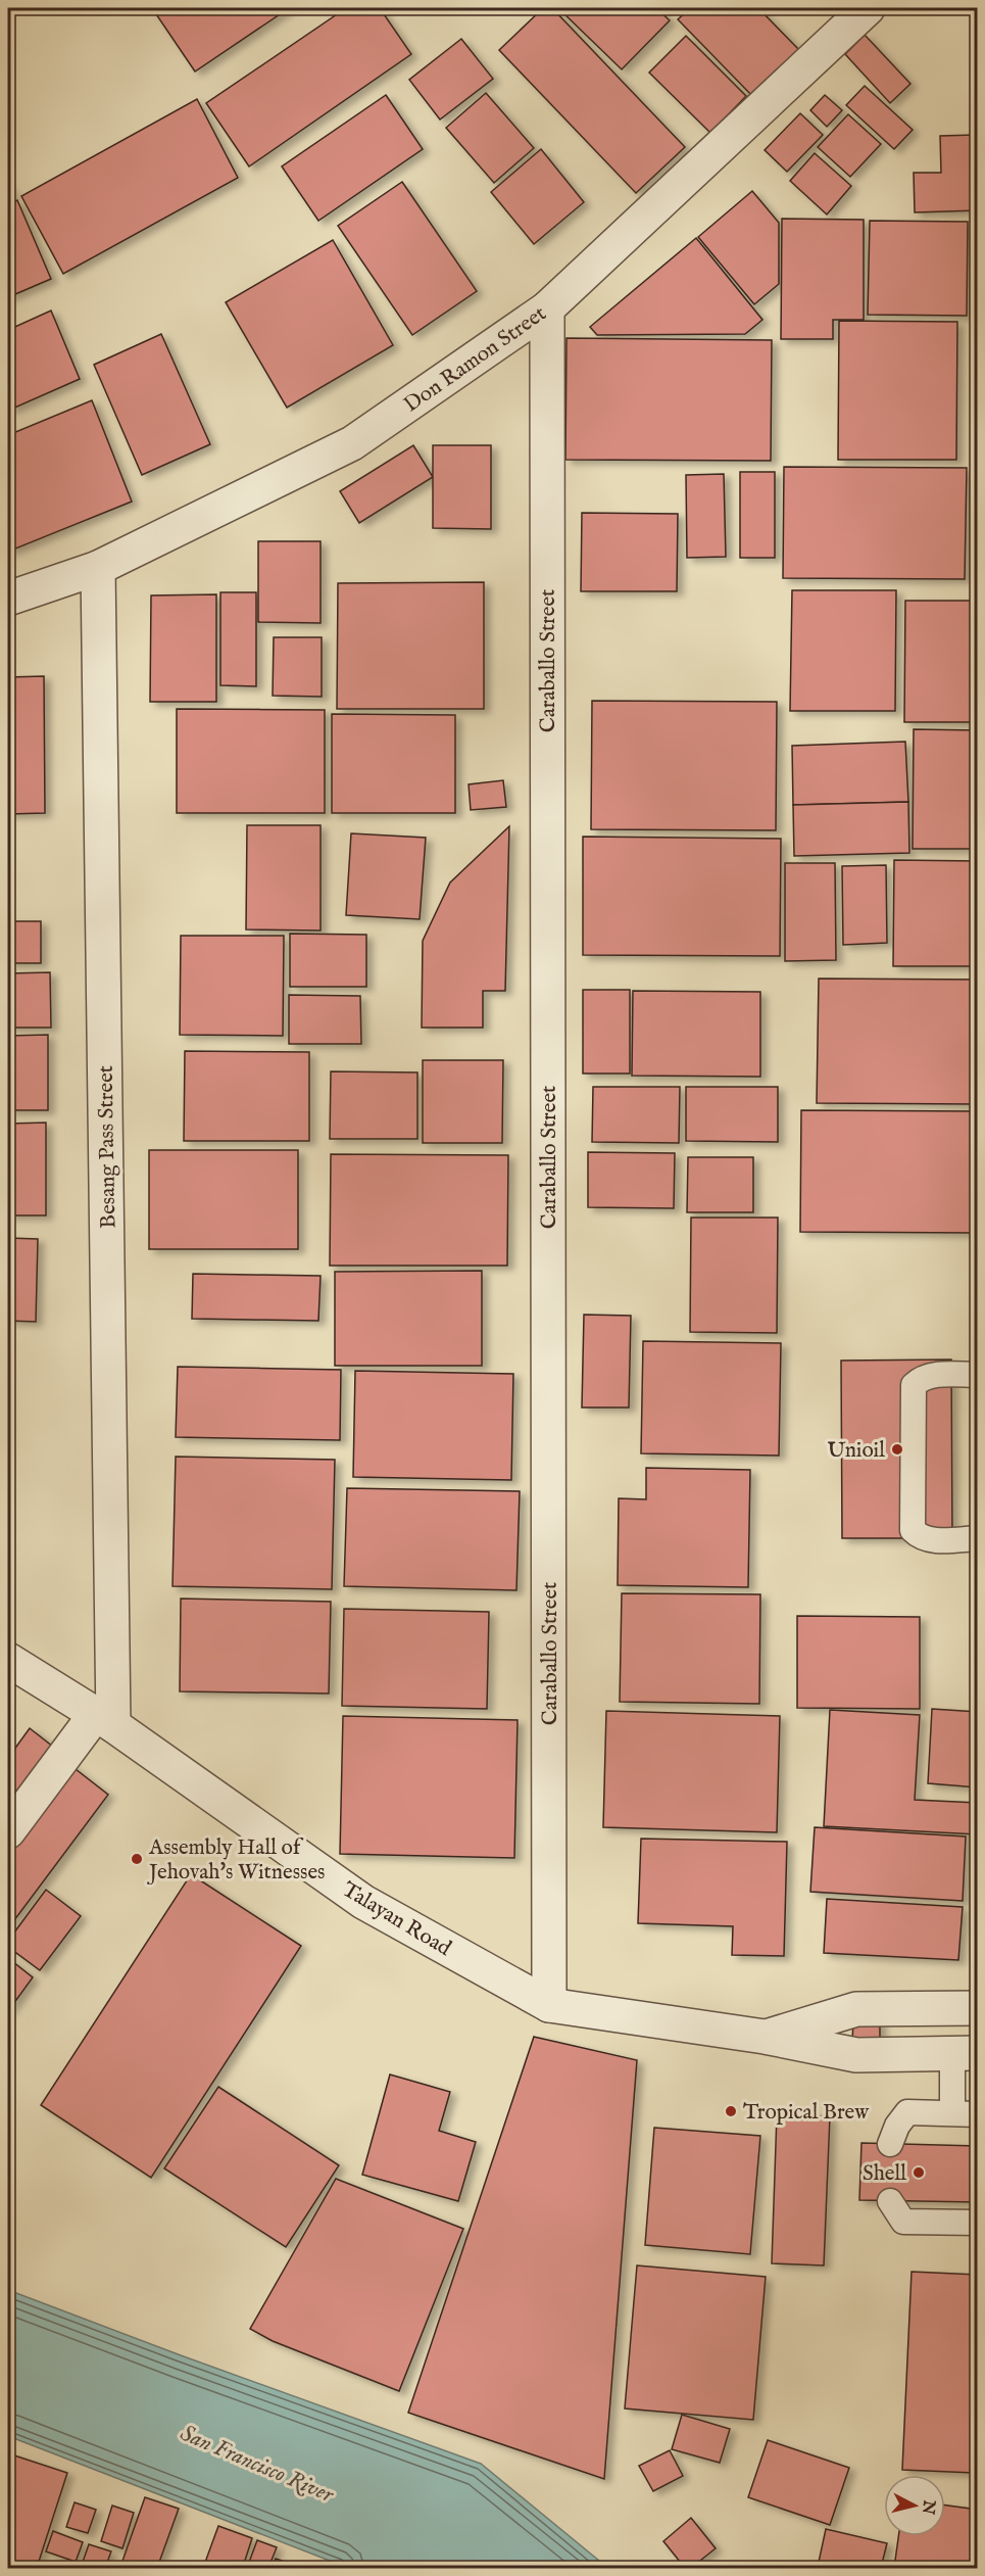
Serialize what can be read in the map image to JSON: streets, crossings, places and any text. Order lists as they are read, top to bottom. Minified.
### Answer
{"streets":{"street":["Don Ramon Street","Caraballo Street","Besang Pass Street","Talayan Road"]},"crossings":[["Don Ramon Street","Caraballo Street"],["Don Ramon Street","Besang Pass Street"],["Caraballo Street","Talayan Road"],["Besang Pass Street","Talayan Road"]],"water":["San Francisco River"],"places":["Unioil","Assembly Hall of Jehovah's Witnesses","Tropical Brew","Shell"],"north":"right"}
